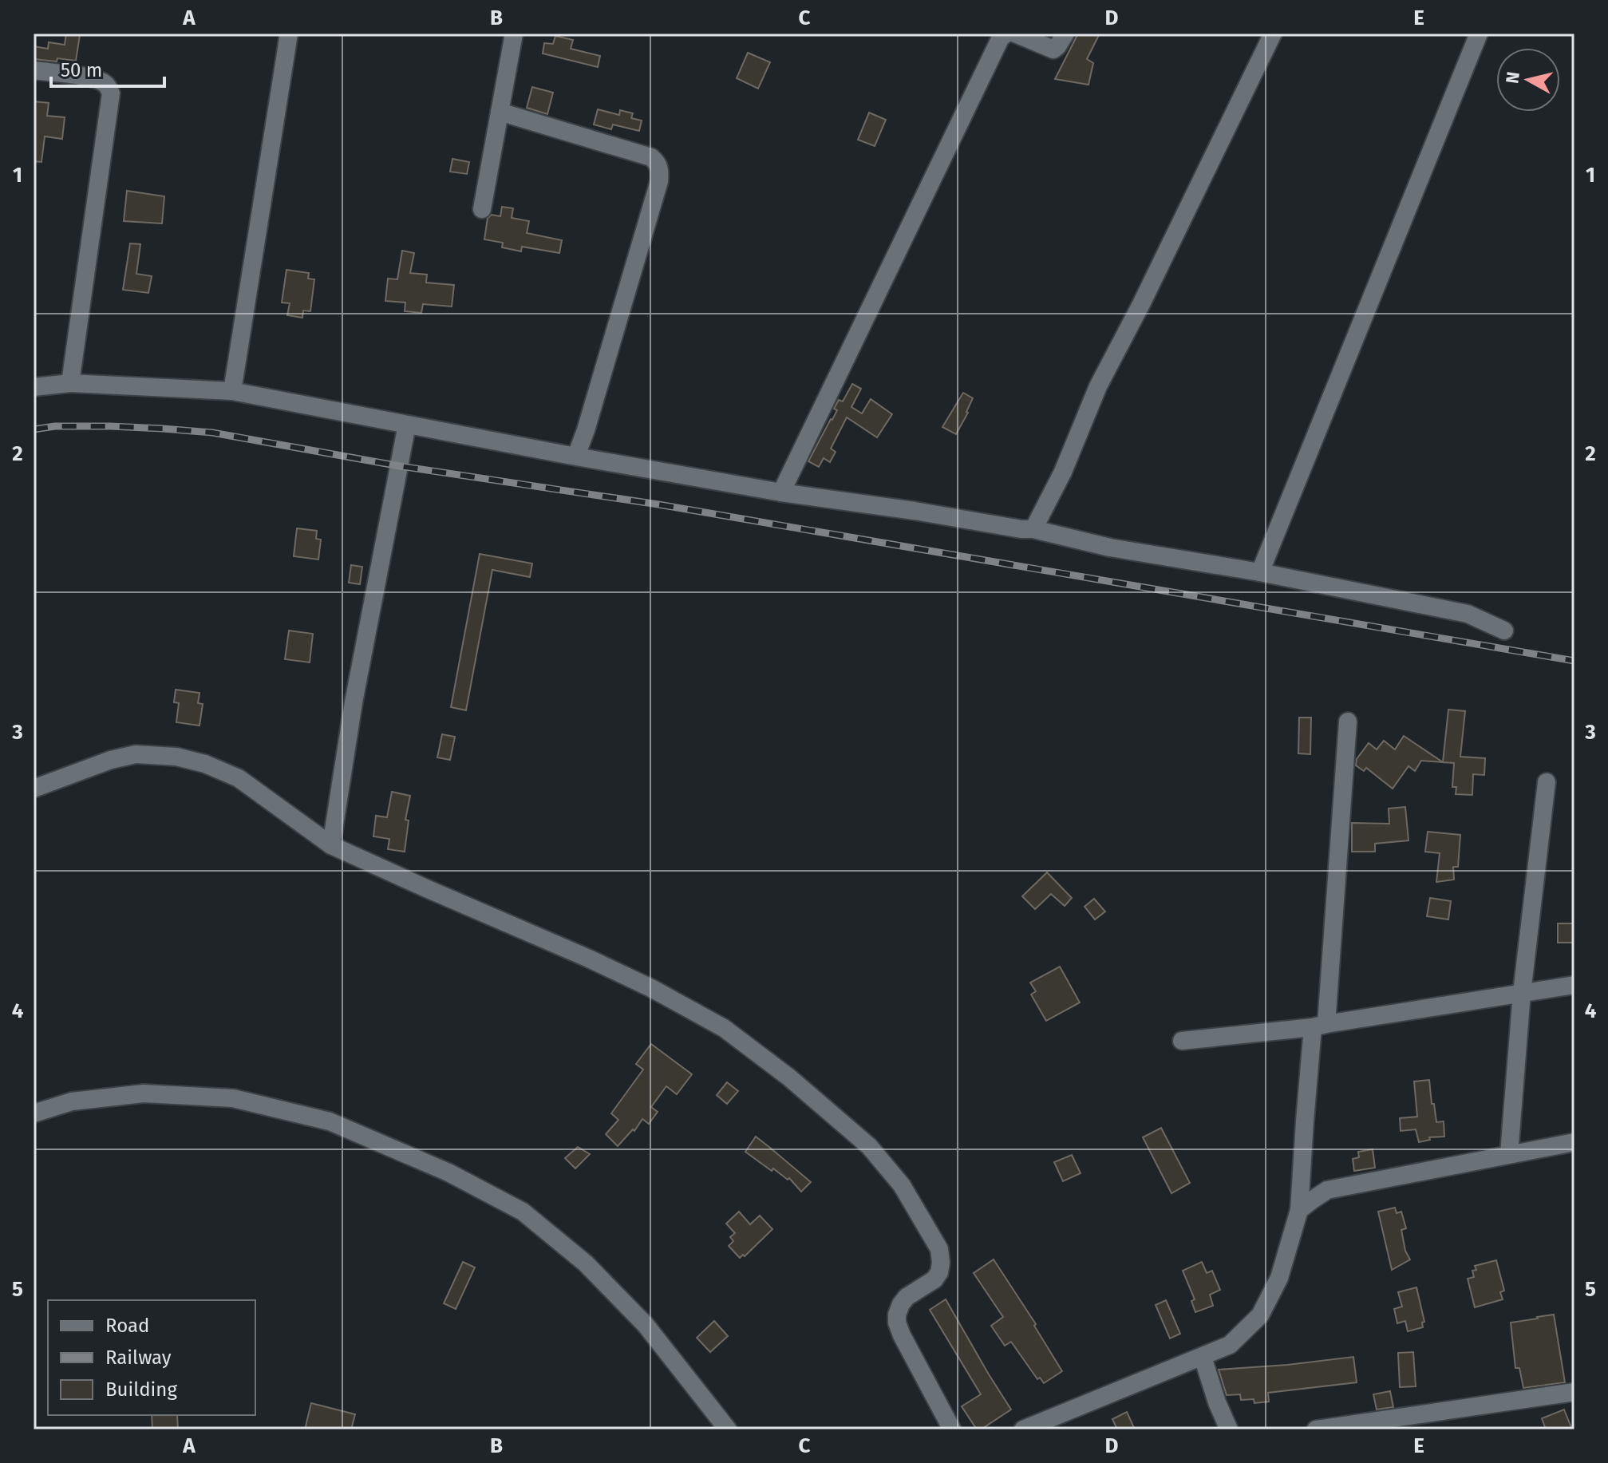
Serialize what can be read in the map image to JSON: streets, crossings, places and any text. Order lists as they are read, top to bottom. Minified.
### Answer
{"legend":["Road","Railway","Building"],"scale_bar":"50 m","north":"left","grid":{"columns":["A","B","C","D","E"],"rows":["1","2","3","4","5"]}}
